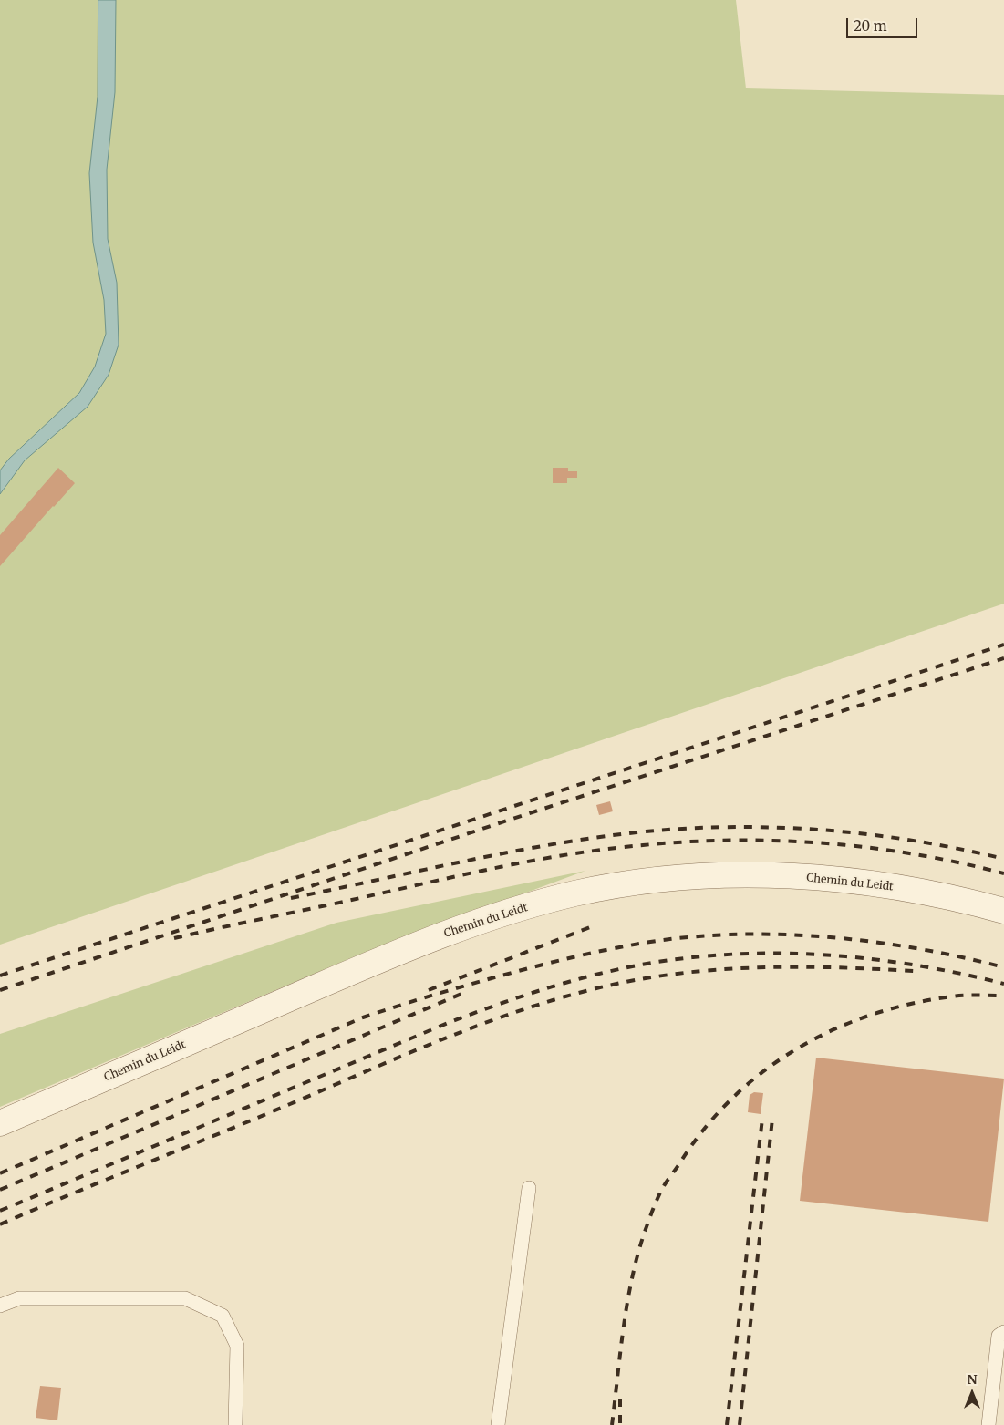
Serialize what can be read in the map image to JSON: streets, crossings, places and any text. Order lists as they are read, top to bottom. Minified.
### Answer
{"streets":{"street":["Chemin du Leidt"]},"scale_bar":"20 m","north":"top"}
